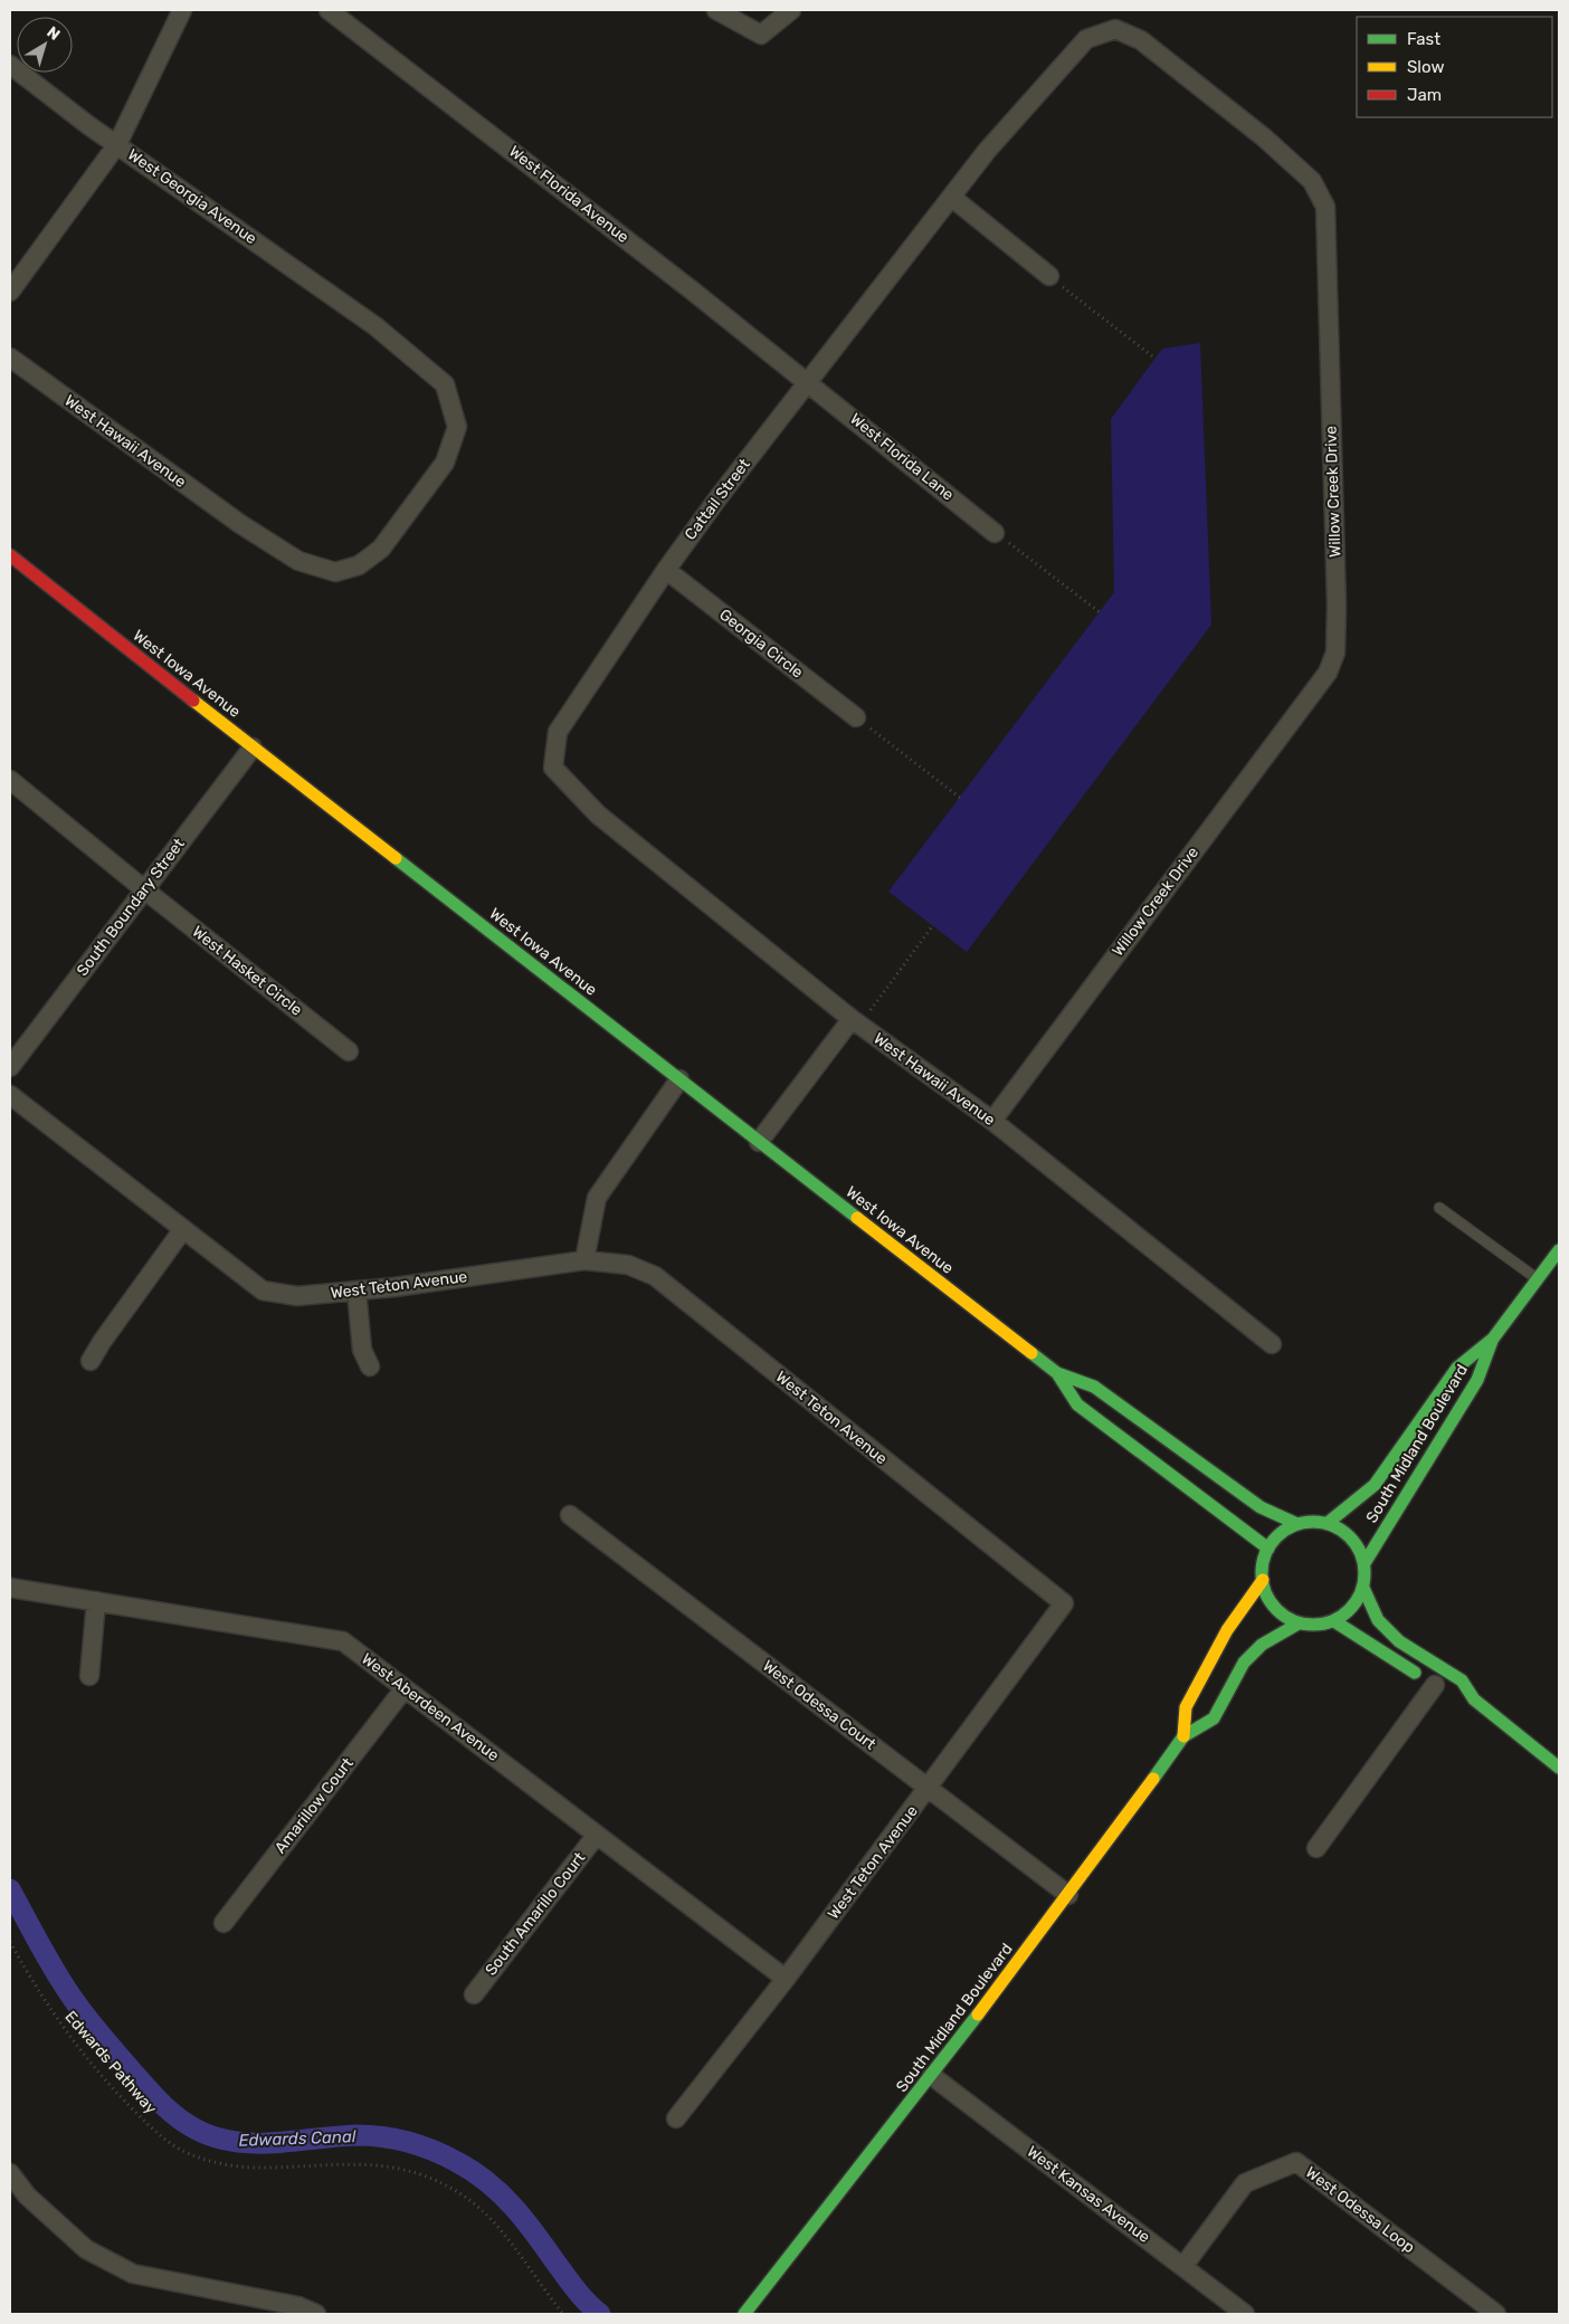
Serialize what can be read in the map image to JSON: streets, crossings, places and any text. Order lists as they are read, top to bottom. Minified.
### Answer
{"streets":{"street":["West Florida Avenue","West Georgia Avenue","West Hawaii Avenue","West Florida Lane","Willow Creek Drive","Cattail Street","Georgia Circle","West Iowa Avenue","South Boundary Street","West Hasket Circle","West Teton Avenue","South Midland Boulevard","West Odessa Court","West Aberdeen Avenue","Amarillow Court","South Amarillo Court","West Kansas Avenue","West Odessa Loop"],"path":["Edwards Pathway"]},"crossings":[["West Florida Avenue","West Florida Lane"],["West Florida Avenue","Cattail Street"],["West Georgia Avenue","West Hawaii Avenue"],["West Hawaii Avenue","Willow Creek Drive"],["West Hawaii Avenue","Cattail Street"],["West Florida Lane","Cattail Street"],["Willow Creek Drive","Cattail Street"],["Cattail Street","Georgia Circle"],["West Iowa Avenue","South Boundary Street"],["West Iowa Avenue","South Midland Boulevard"],["South Boundary Street","West Hasket Circle"],["West Teton Avenue","West Odessa Court"],["West Teton Avenue","West Aberdeen Avenue"],["South Midland Boulevard","West Odessa Court"],["South Midland Boulevard","West Kansas Avenue"],["West Aberdeen Avenue","Amarillow Court"],["West Aberdeen Avenue","South Amarillo Court"],["West Kansas Avenue","West Odessa Loop"]],"water":["Edwards Canal"],"legend":["Fast","Slow","Jam"],"north":"top right"}
